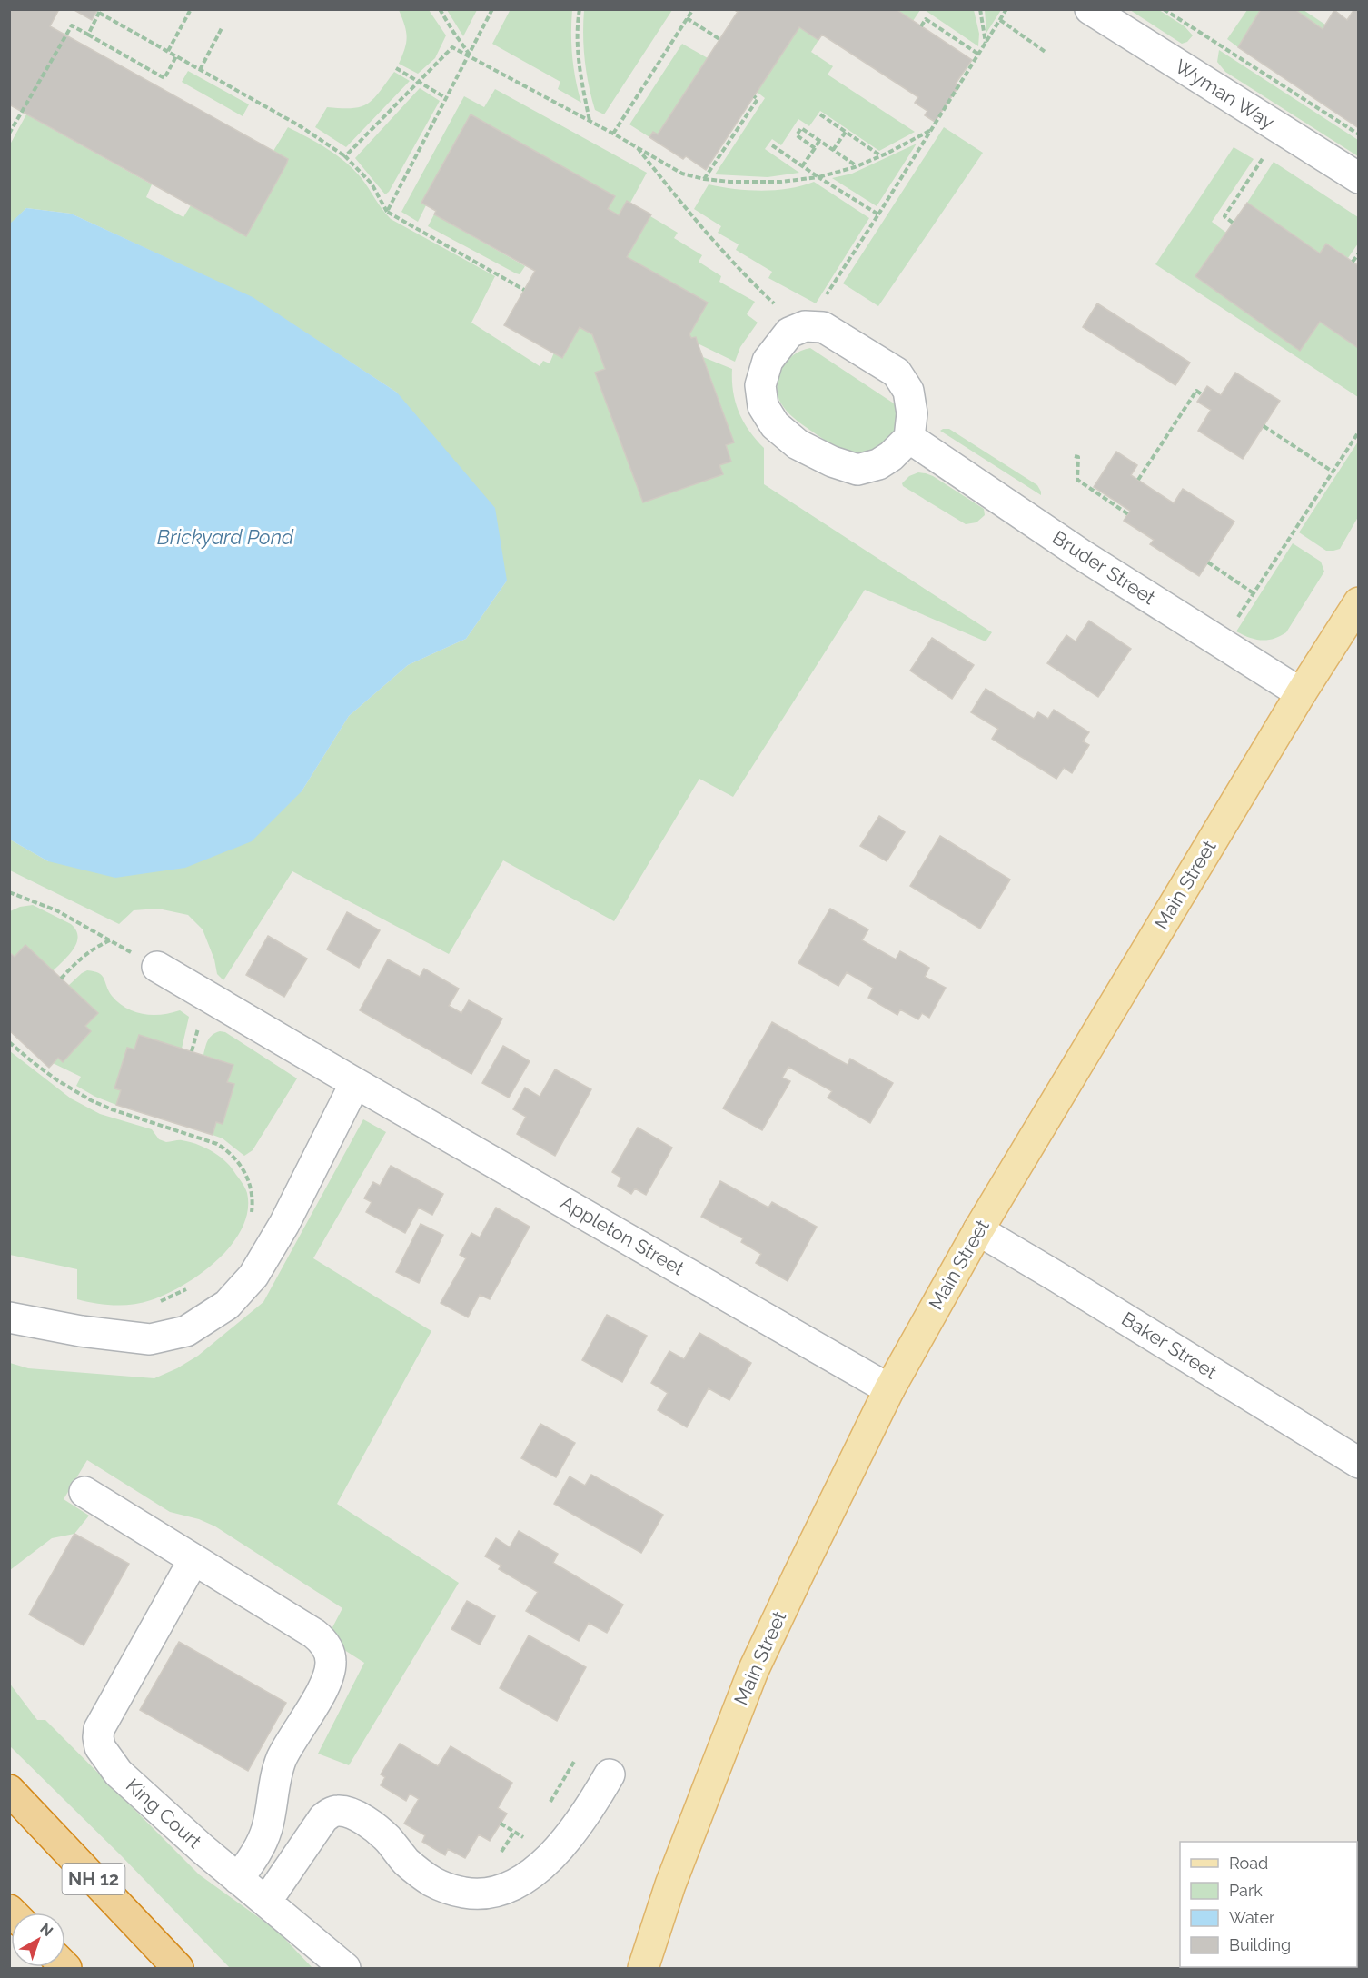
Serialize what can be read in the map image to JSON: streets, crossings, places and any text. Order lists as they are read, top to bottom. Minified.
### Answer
{"streets":{"highway":["NH 12"],"main road":["Main Street"],"street":["Wyman Way","Bruder Street","Appleton Street","Baker Street","King Court"]},"crossings":[["Bruder Street","Main Street"],["Main Street","Appleton Street"],["Main Street","Baker Street"]],"water":["Brickyard Pond"],"legend":["Road","Park","Water","Building"],"north":"top right"}
